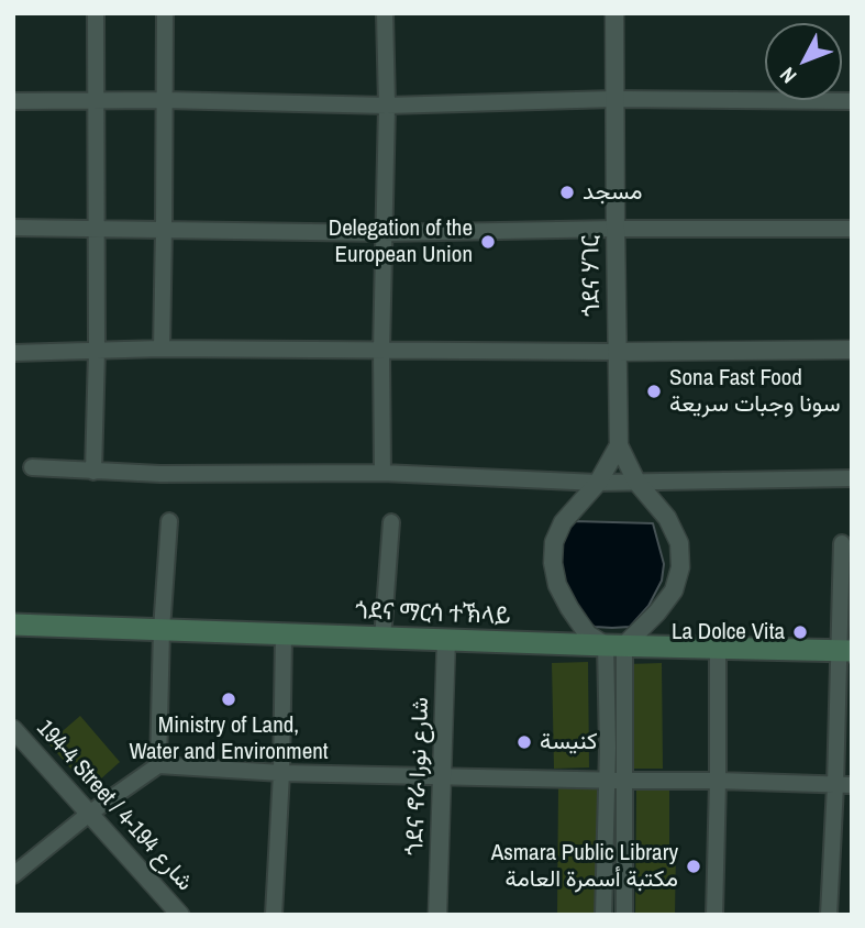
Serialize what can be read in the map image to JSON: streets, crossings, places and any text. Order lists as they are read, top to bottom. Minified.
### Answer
{"streets":{"main road":["ጎደና ማርሳ ተኽላይ"],"street":["ጎደና ሃገር","ጎደና ኖራ شارع نورا","194-4 Street / شارع 194-4"]},"crossings":[["ጎደና ማርሳ ተኽላይ","ጎደና ኖራ شارع نورا"]],"places":["مسجد","Delegation of the European Union","Sona Fast Food سونا وجبات سريعة","La Dolce Vita","Ministry of Land, Water and Environment","كنيسة","Asmara Public Library مكتبة أسمرة العامة"],"north":"bottom left"}
